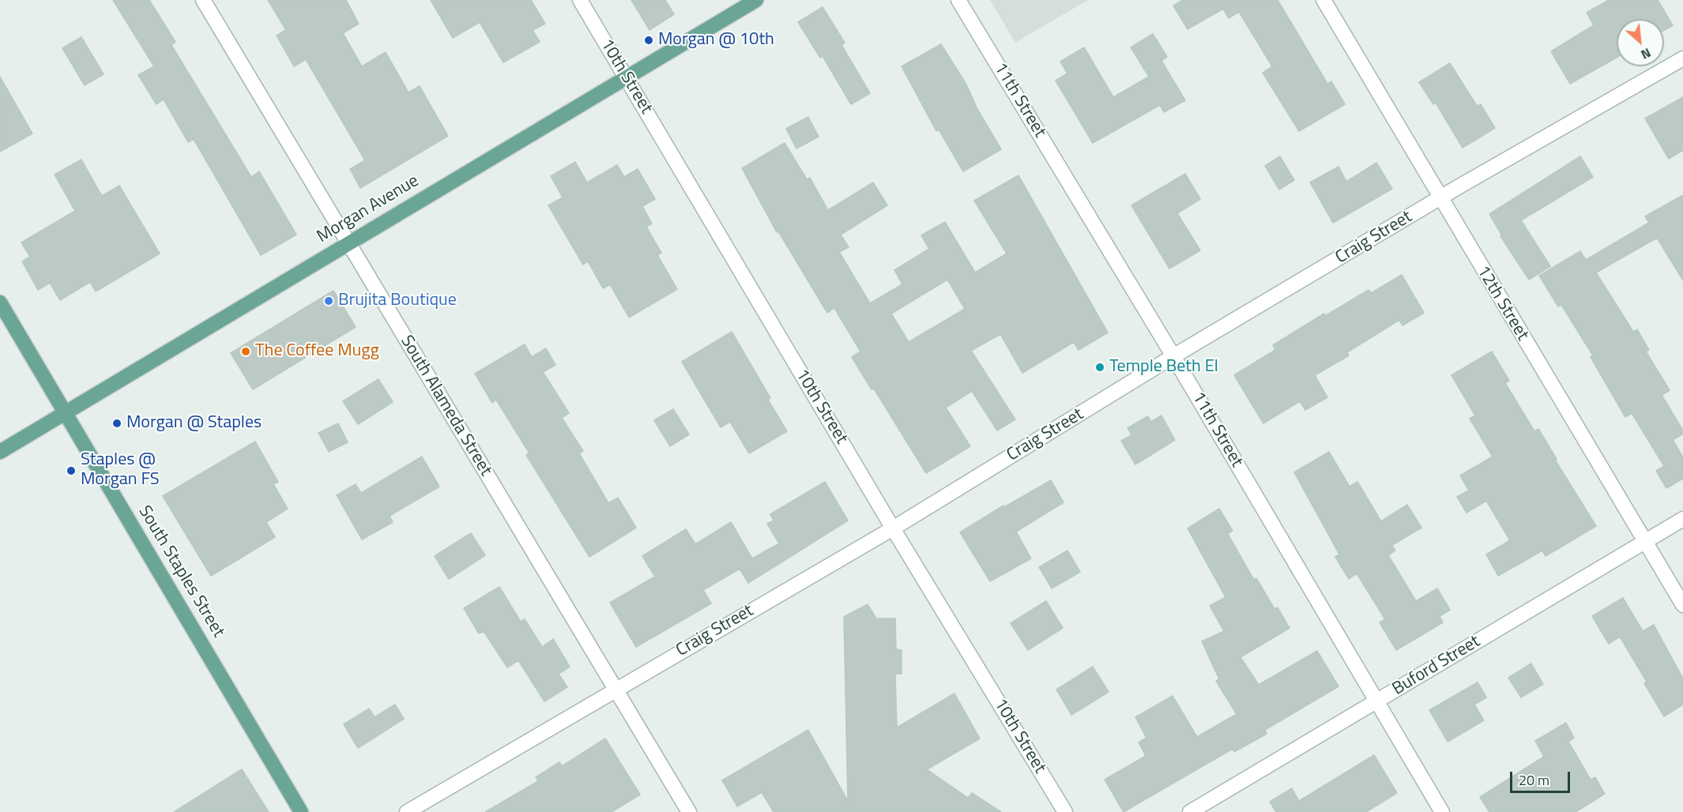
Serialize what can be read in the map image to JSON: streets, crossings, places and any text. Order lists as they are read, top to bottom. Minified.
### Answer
{"streets":{"main road":["Morgan Avenue","South Staples Street"],"street":["10th Street","11th Street","Craig Street","12th Street","South Alameda Street","Buford Street"]},"crossings":[["10th Street","Morgan Avenue"],["10th Street","Craig Street"],["11th Street","Craig Street"],["11th Street","Buford Street"],["Morgan Avenue","South Alameda Street"],["Morgan Avenue","South Staples Street"],["Craig Street","12th Street"],["Craig Street","South Alameda Street"],["12th Street","Buford Street"]],"places":["Morgan @ 10th","Brujita Boutique","The Coffee Mugg","Temple Beth El","Morgan @ Staples","Staples @ Morgan FS"],"scale_bar":"20 m","north":"bottom right"}
